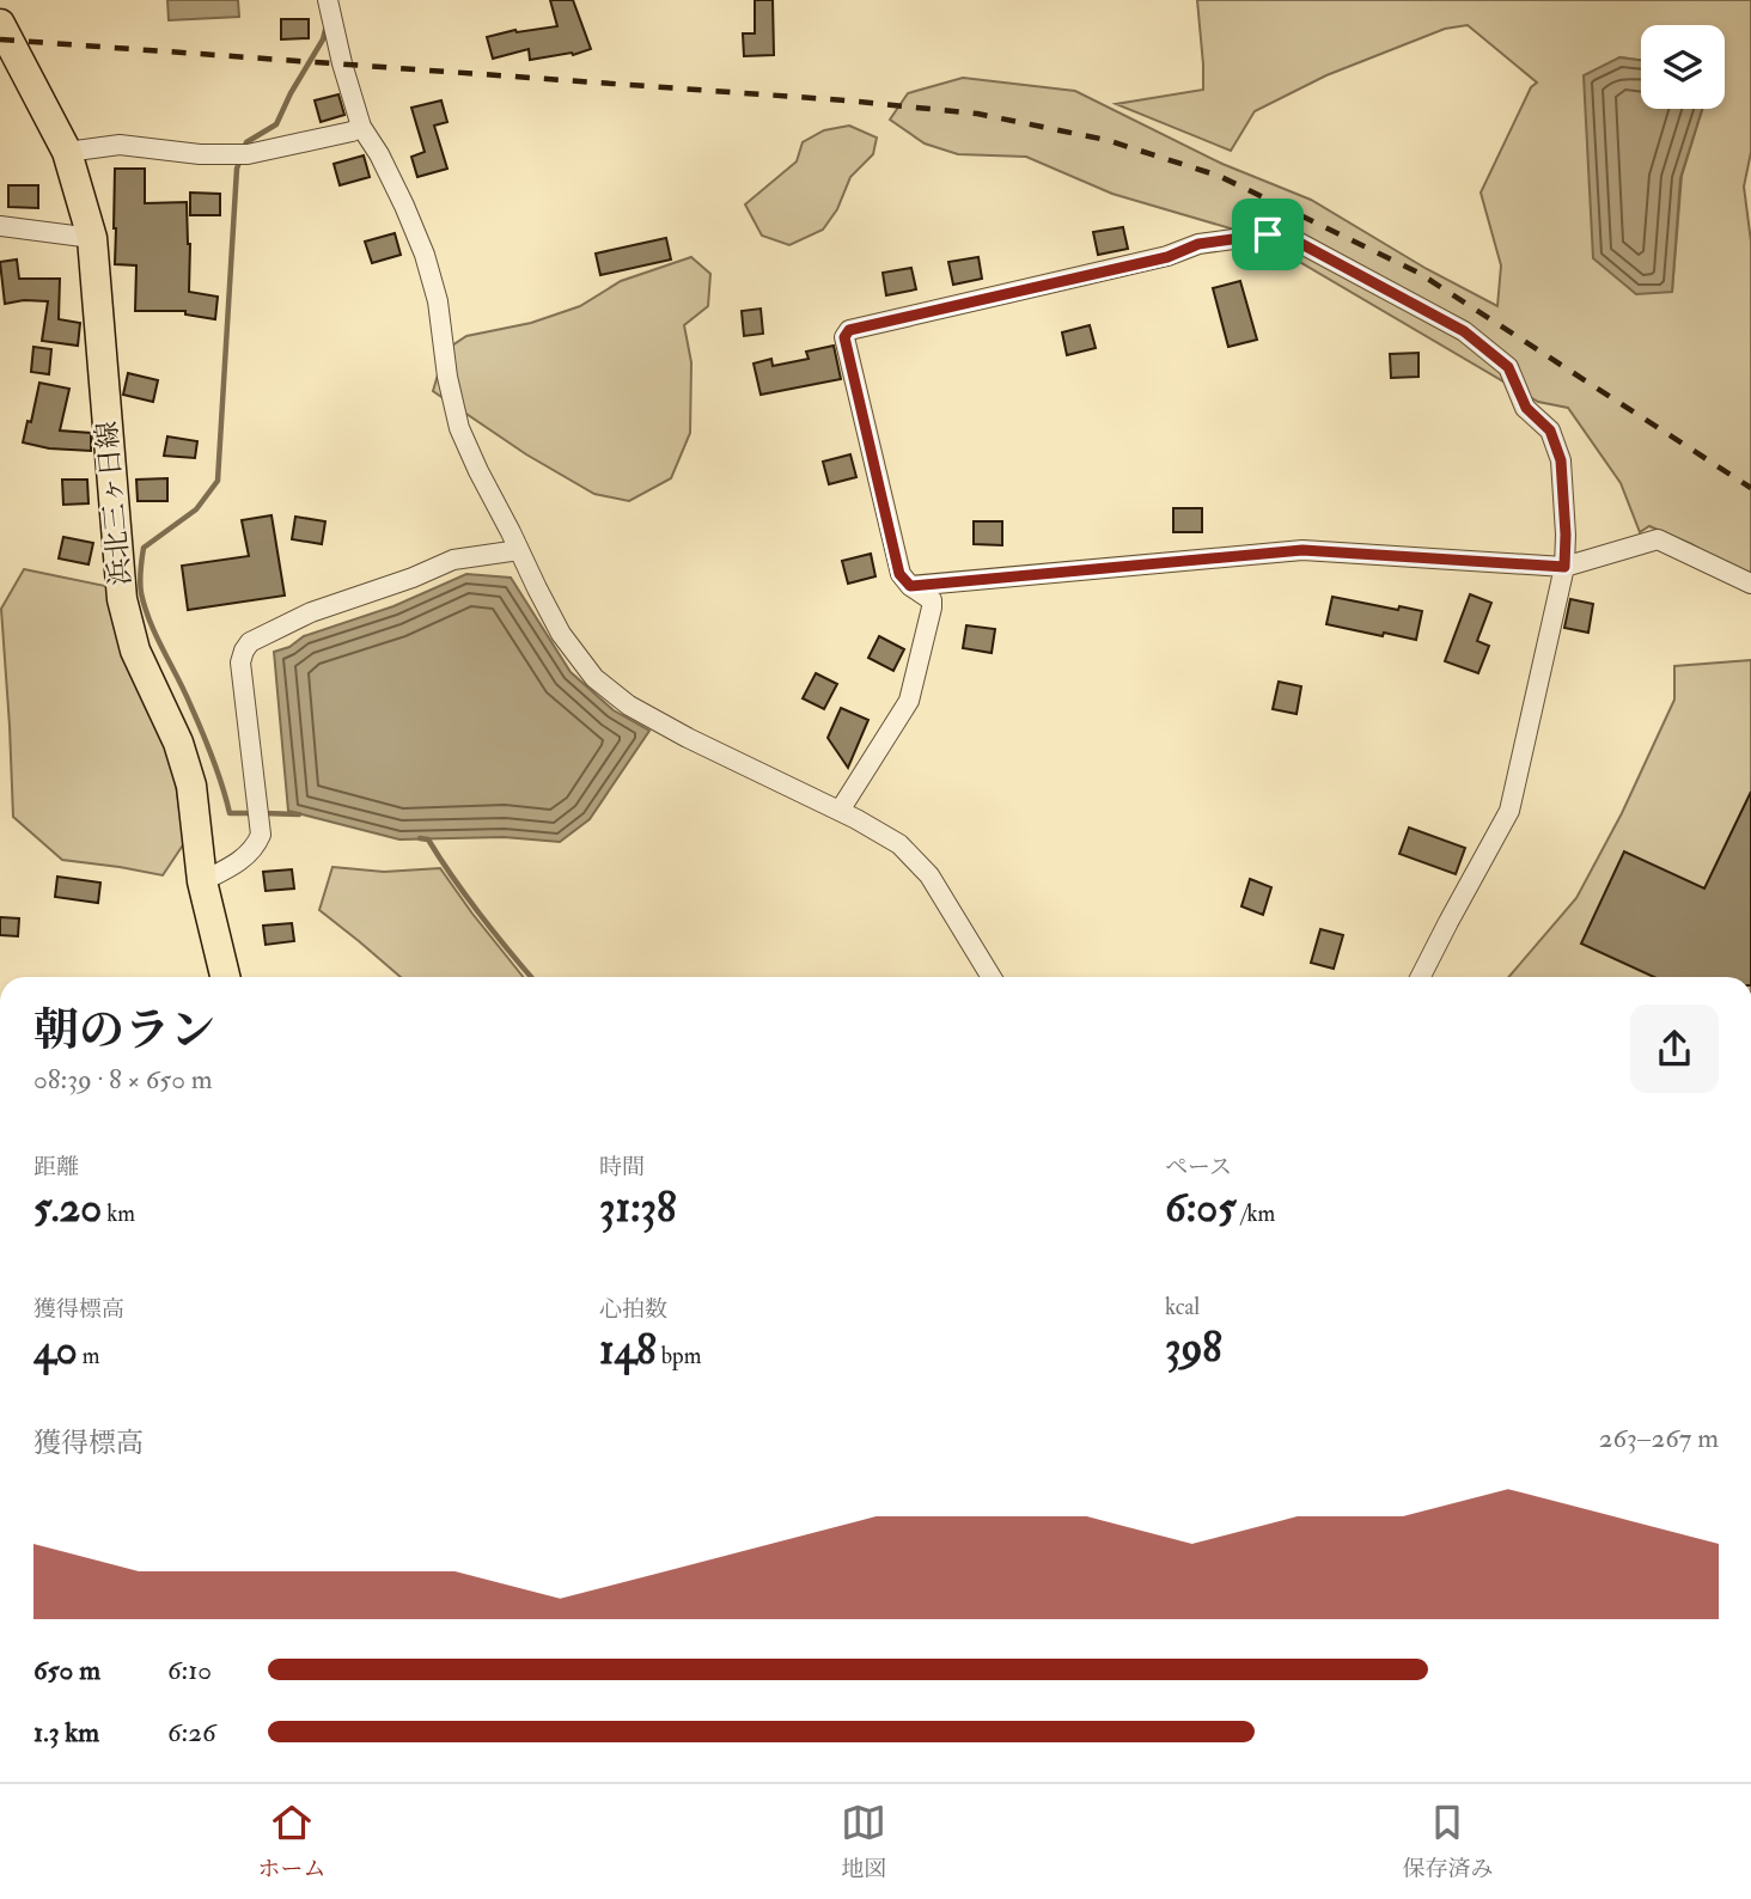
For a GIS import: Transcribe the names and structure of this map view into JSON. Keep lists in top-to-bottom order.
{
  "streets": {
    "main road": ["浜北三ヶ日線"]
  },
  "page": {
    "heading": ["朝のラン", "08:39 · 8 × 650 m"],
    "stats": [
      ["距離", "5.20 km"],
      ["時間", "31:38"],
      ["ペース", "6:05 /km"],
      ["獲得標高", "40 m"],
      ["心拍数", "148 bpm"],
      ["kcal", "398"]
    ],
    "chart": ["獲得標高", "263–267 m"],
    "list": [
      {
        "name": "650 m",
        "note": "6:10"
      },
      {
        "name": "1.3 km",
        "note": "6:26"
      }
    ],
    "tabs": ["ホーム", "地図", "保存済み"]
  }
}
